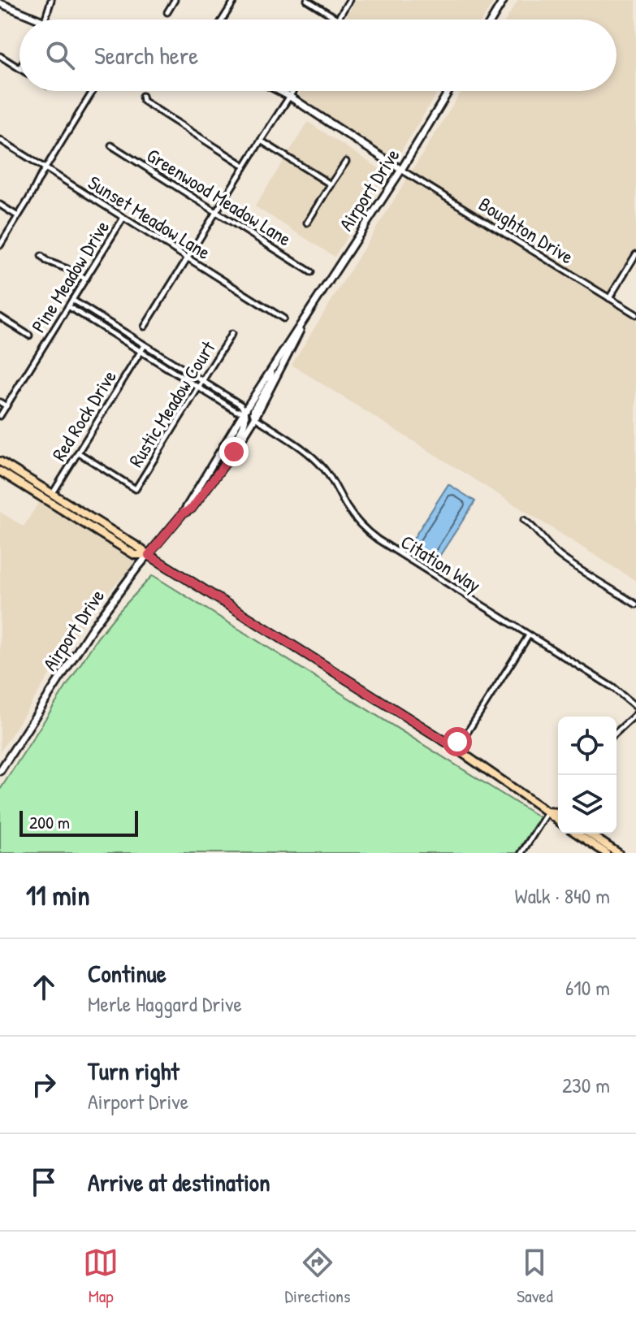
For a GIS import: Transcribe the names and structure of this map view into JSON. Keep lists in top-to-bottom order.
{
  "streets": {
    "main road": ["Airport Drive"],
    "street": [
      "Greenwood Meadow Lane",
      "Sunset Meadow Lane",
      "Boughton Drive",
      "Pine Meadow Drive",
      "Rustic Meadow Court",
      "Red Rock Drive",
      "Citation Way"
    ]
  },
  "crossings": [
    ["Airport Drive", "Boughton Drive"],
    ["Airport Drive", "Citation Way"],
    ["Sunset Meadow Lane", "Pine Meadow Drive"],
    ["Rustic Meadow Court", "Red Rock Drive"]
  ],
  "scale_bar": "200 m",
  "page": {
    "search": "Search here",
    "scale": "200 m",
    "heading": ["11 min", "Walk · 840 m"],
    "list": [
      ["Continue", "Merle Haggard Drive", "610 m"],
      ["Turn right", "Airport Drive", "230 m"],
      "Arrive at destination"
    ],
    "nav": ["Map", "Directions", "Saved"]
  }
}
